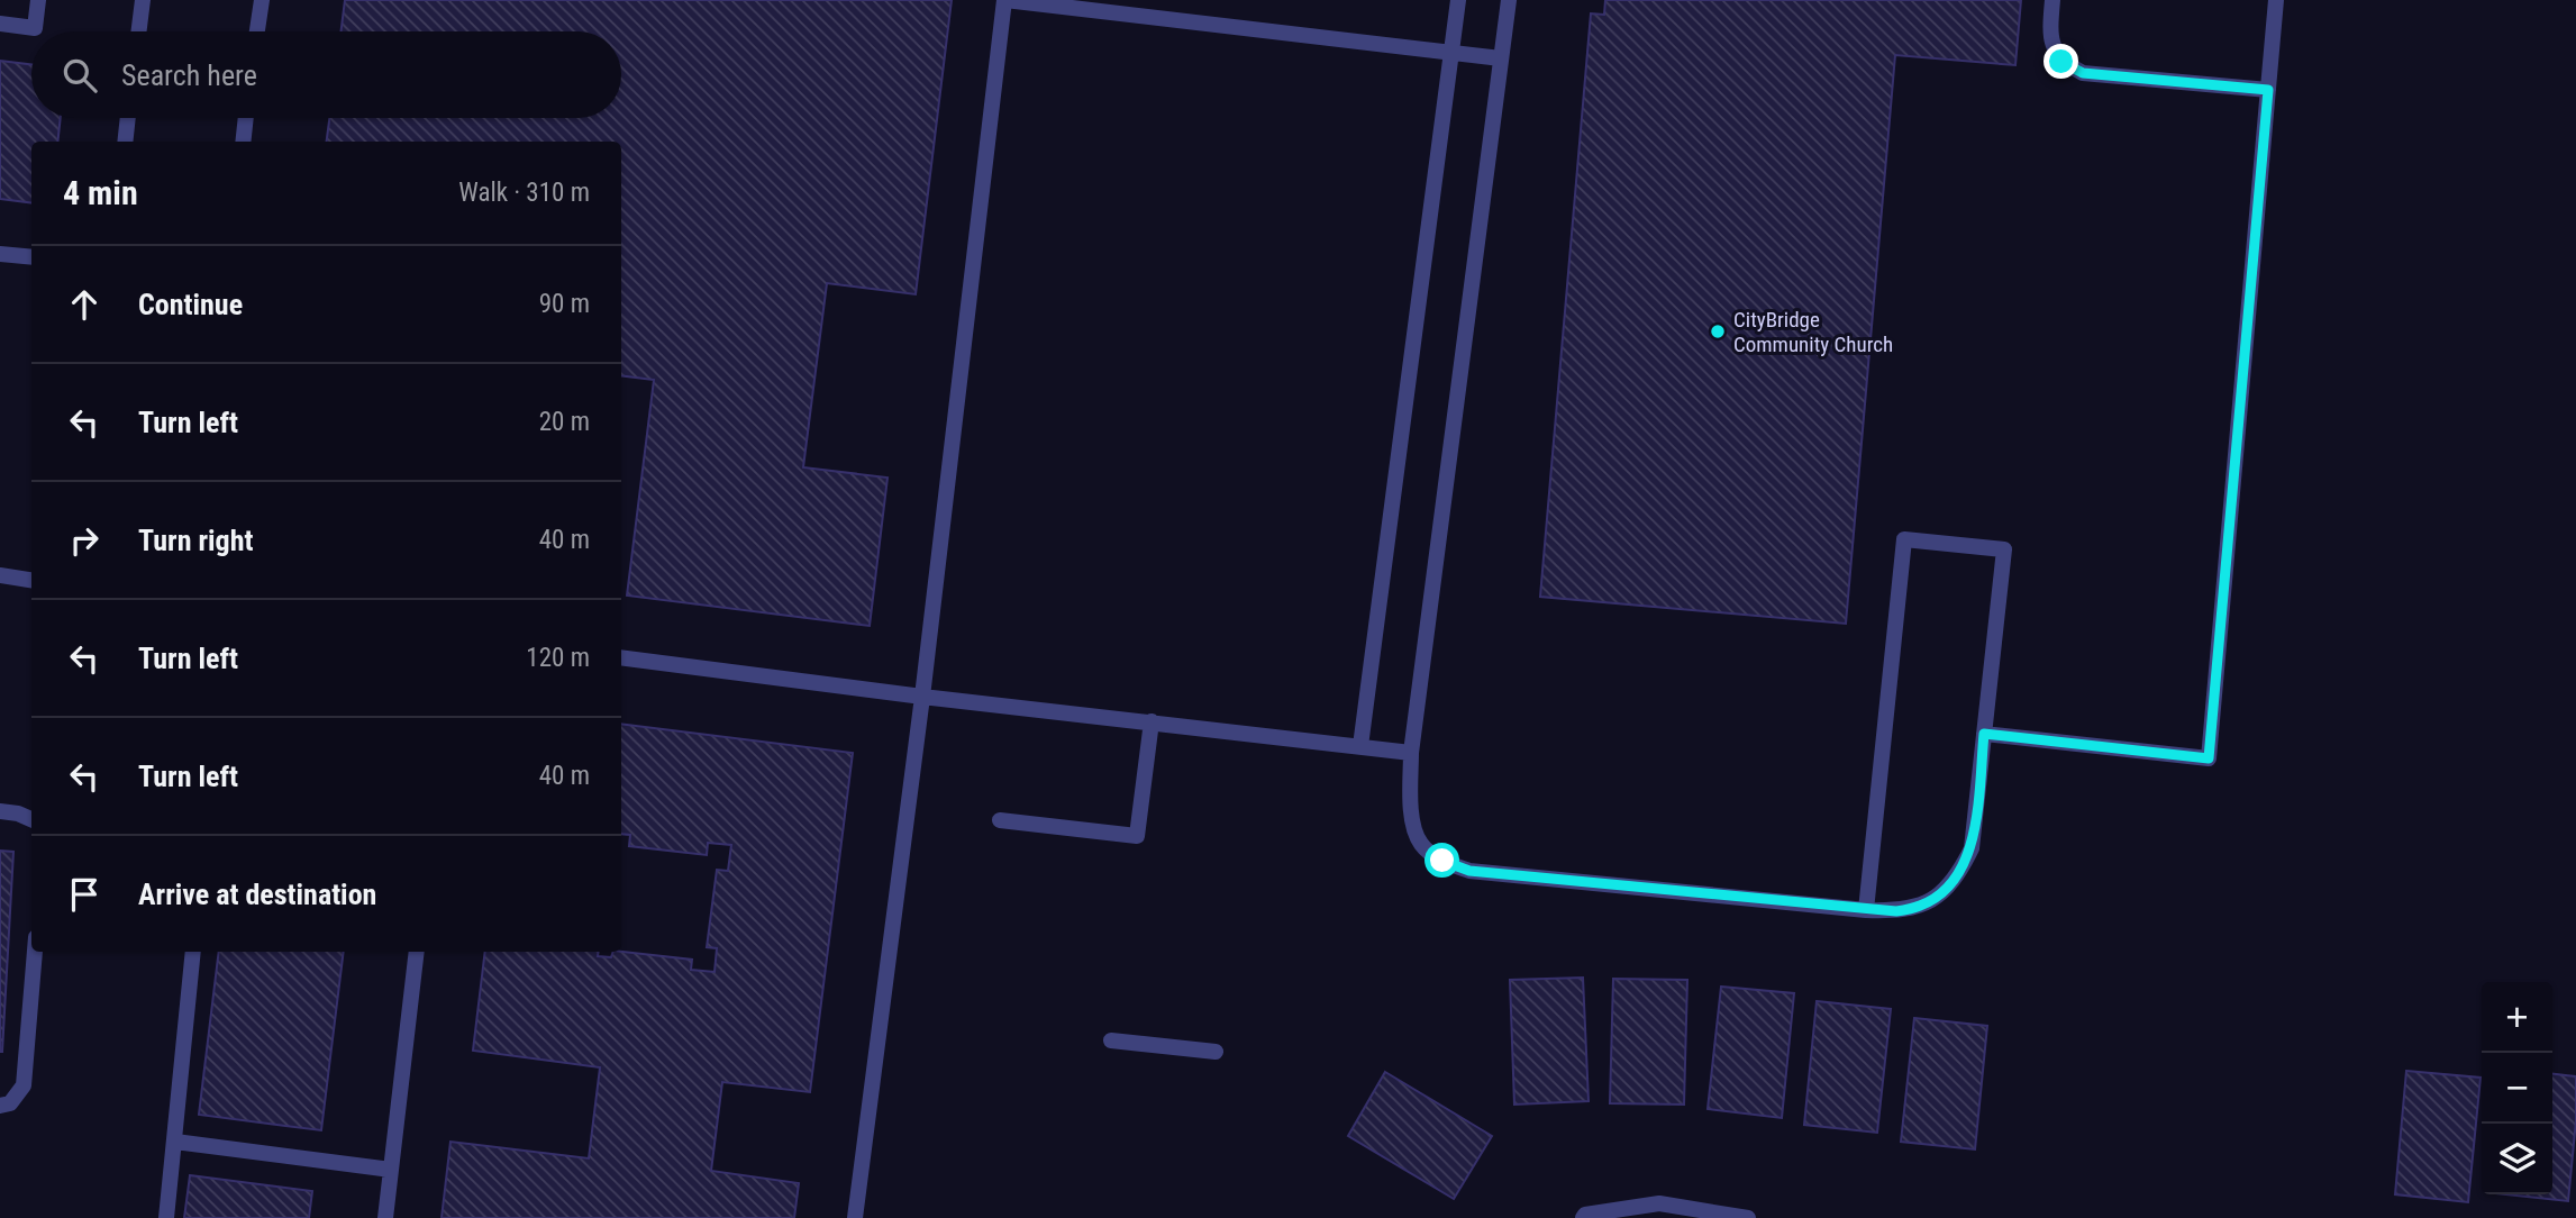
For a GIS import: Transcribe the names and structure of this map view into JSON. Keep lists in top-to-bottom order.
{
  "places": ["CityBridge Community Church"],
  "page": {
    "search": "Search here",
    "heading": ["4 min", "Walk · 310 m"],
    "list": [
      ["Continue", "90 m"],
      ["Turn left", "20 m"],
      ["Turn right", "40 m"],
      ["Turn left", "120 m"],
      ["Turn left", "40 m"],
      "Arrive at destination"
    ],
    "map_buttons": ["+", "−"]
  }
}
